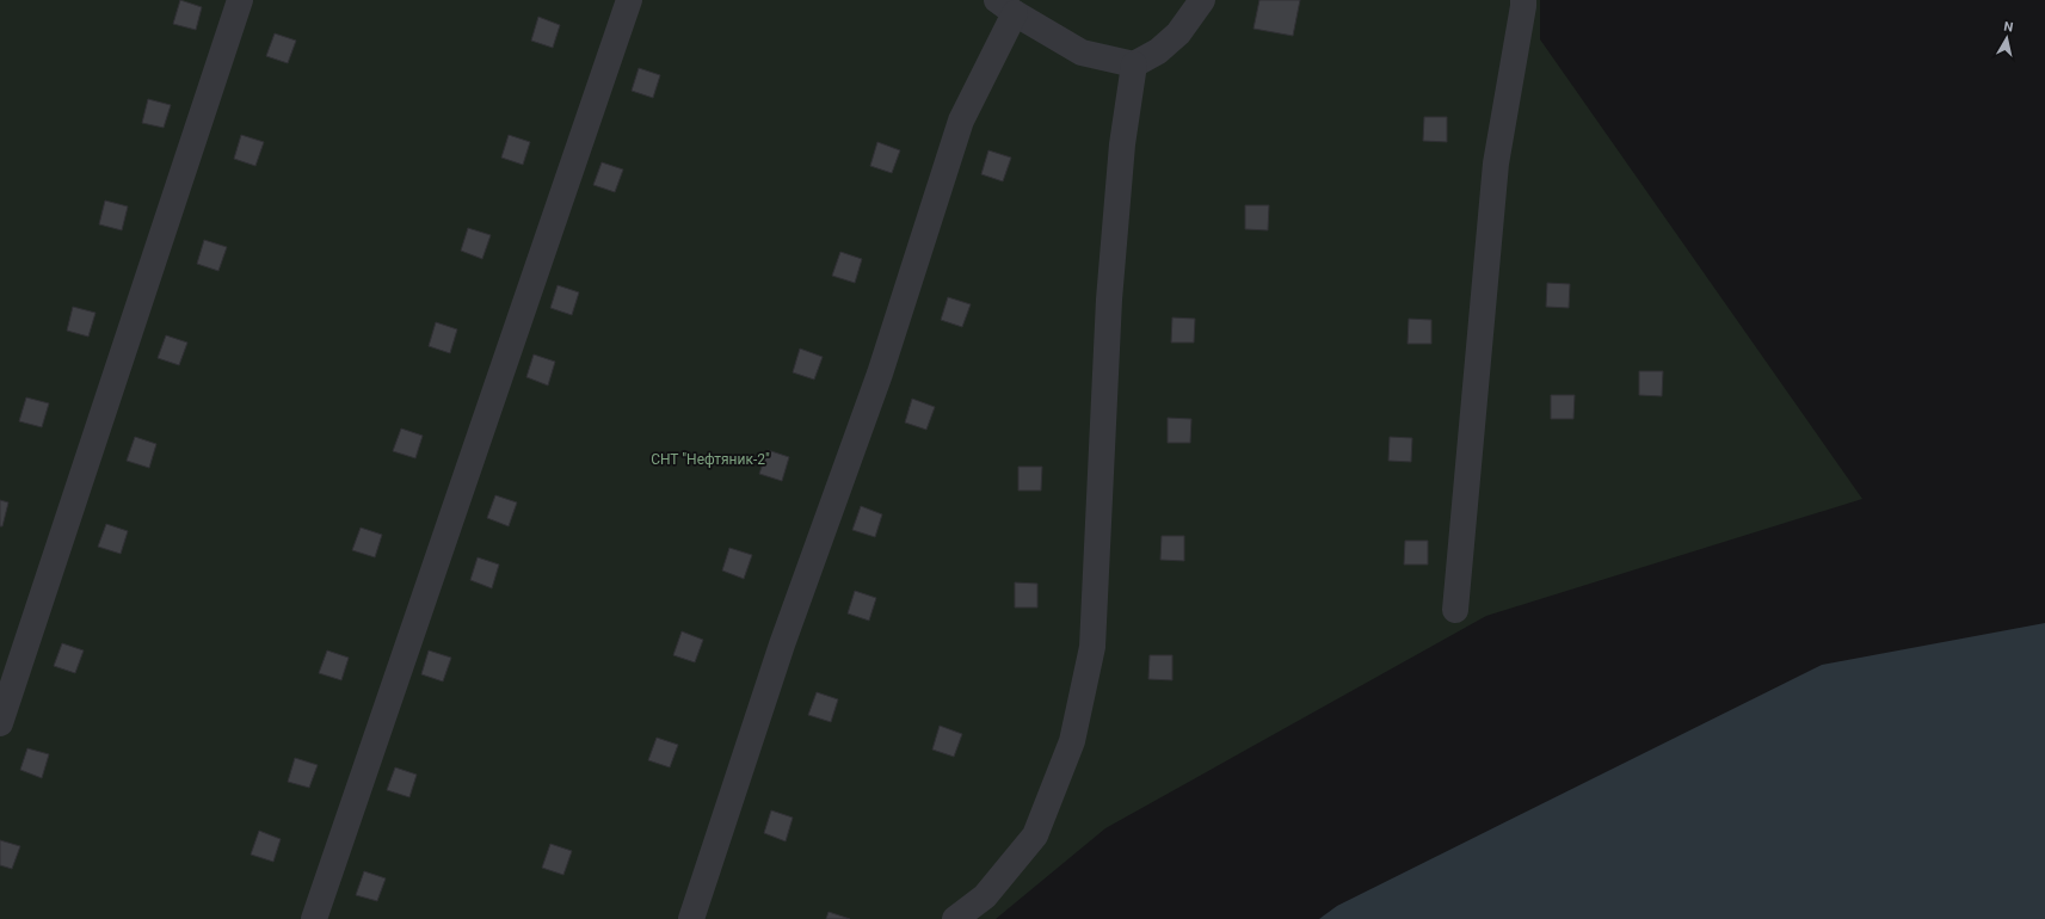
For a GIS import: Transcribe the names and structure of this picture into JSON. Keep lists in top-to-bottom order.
{
  "parks": ["СНТ \"Нефтяник-2\""],
  "north": "top"
}
